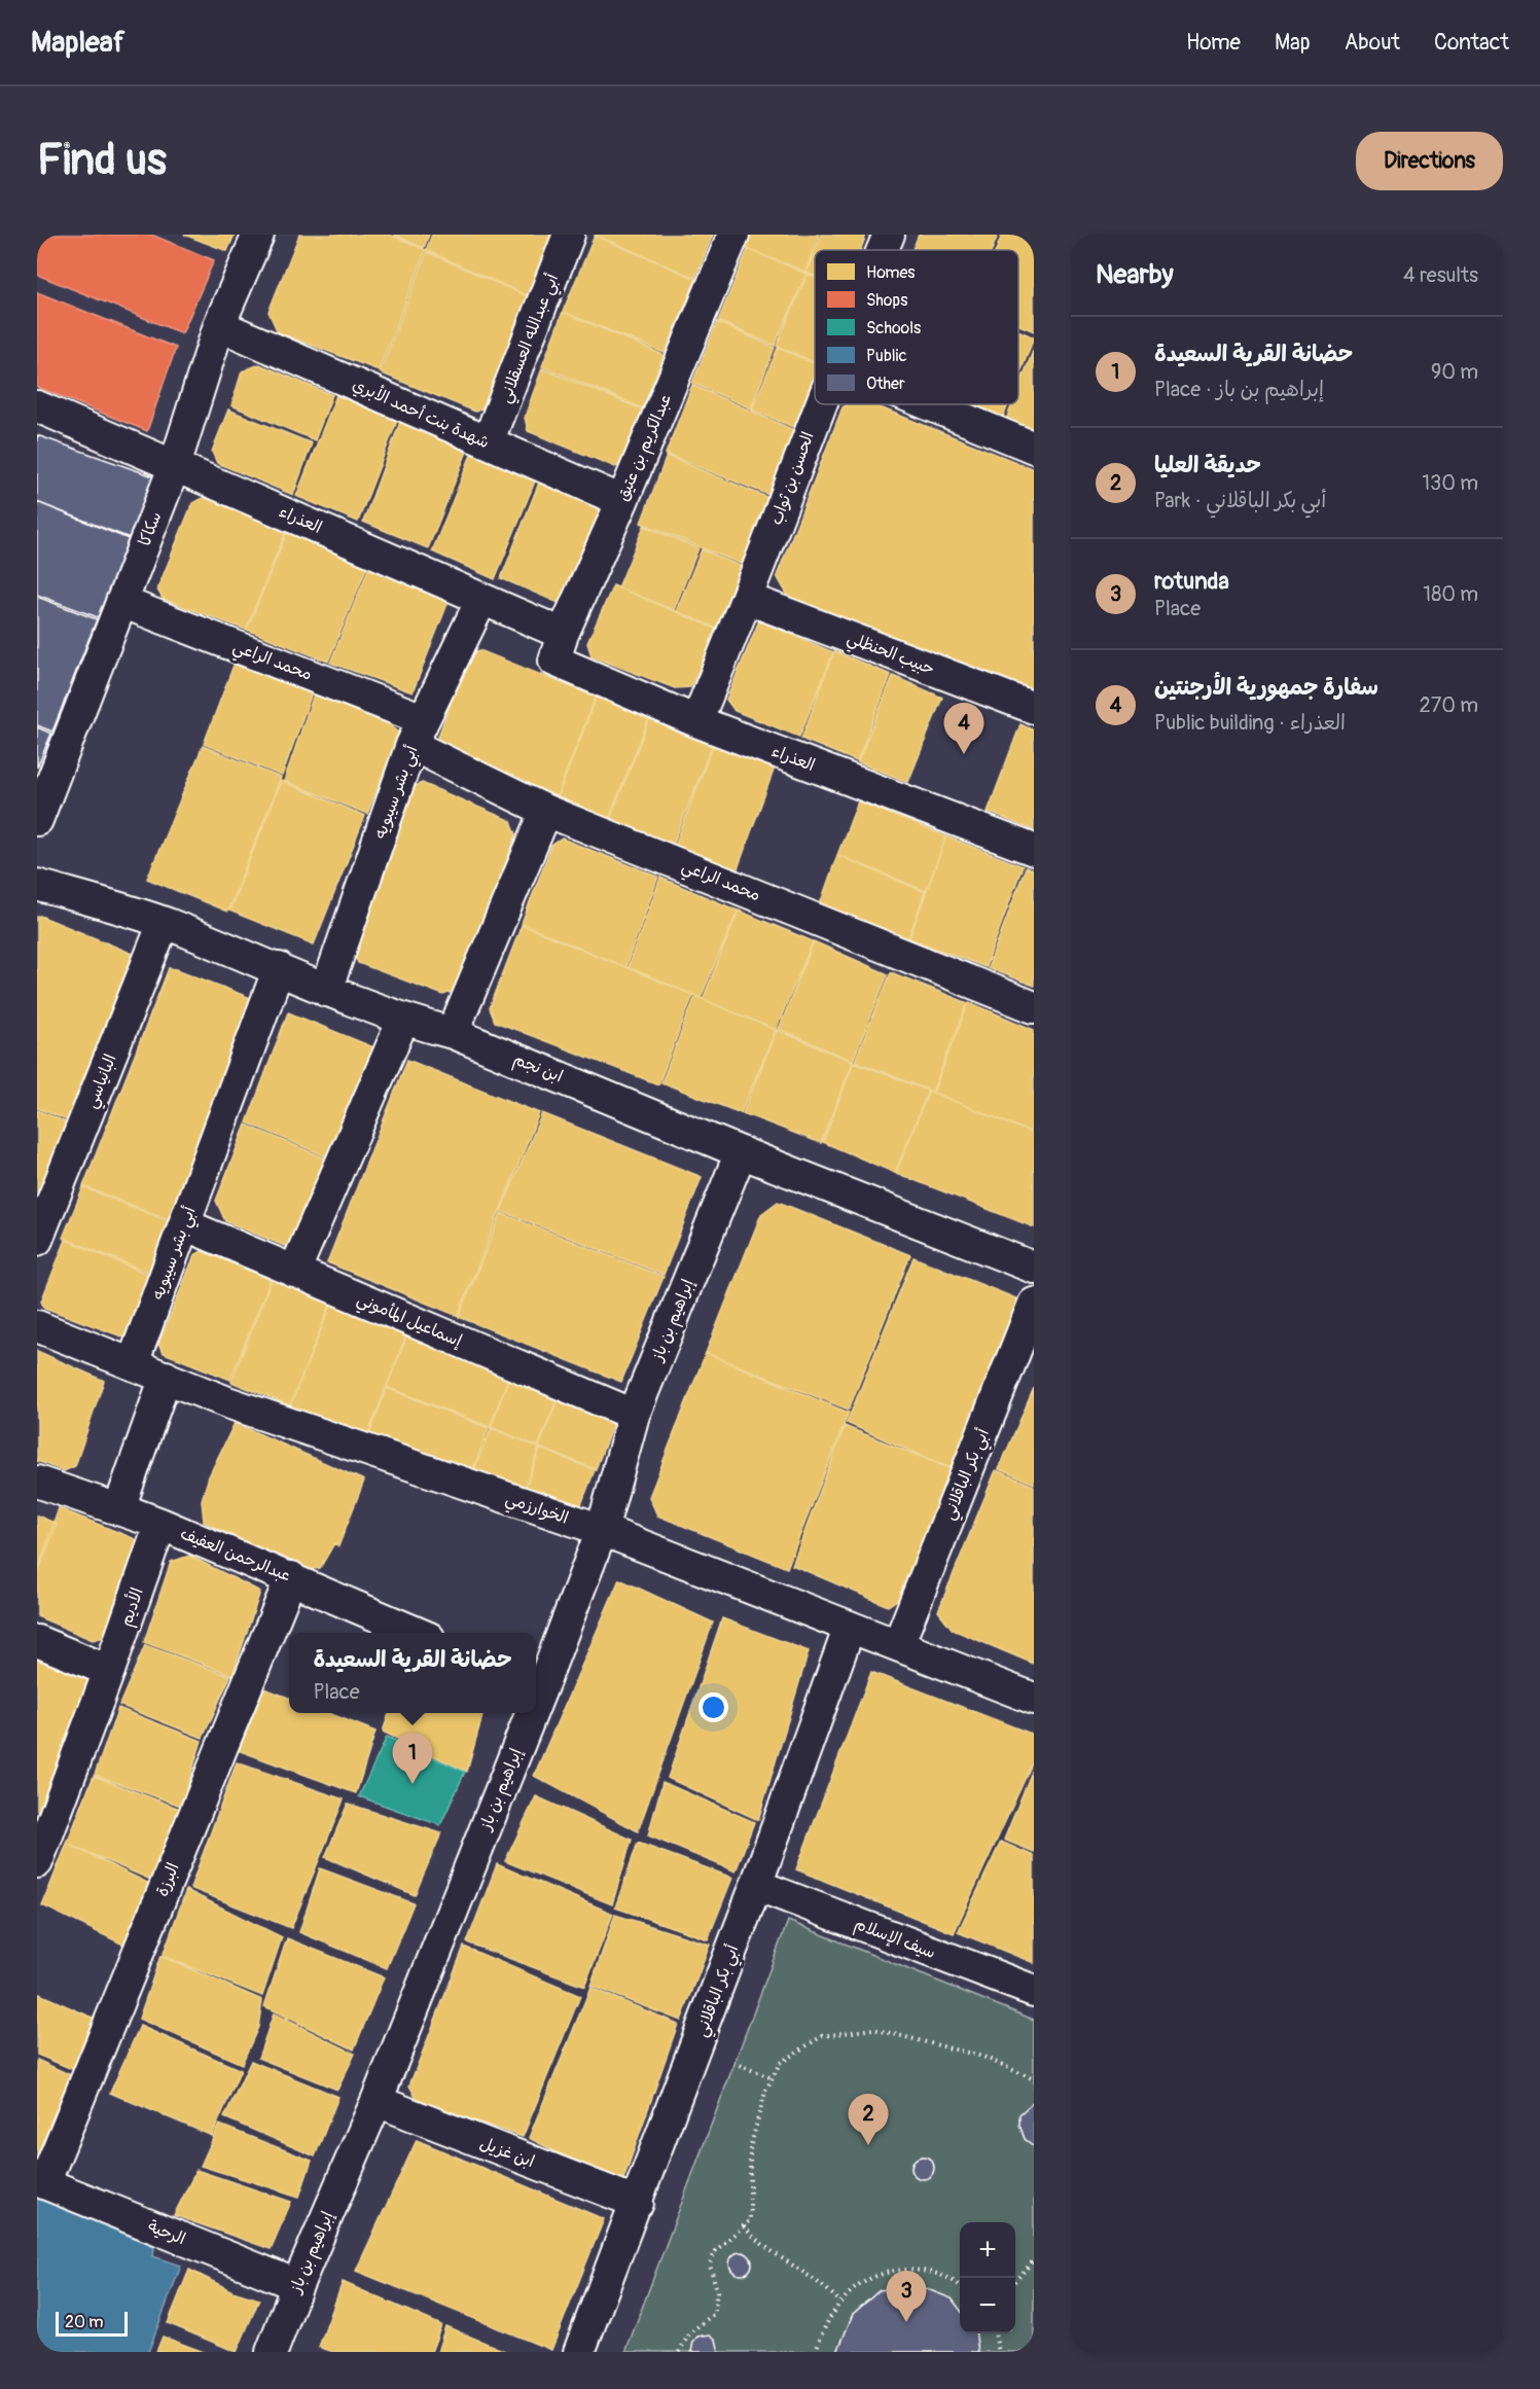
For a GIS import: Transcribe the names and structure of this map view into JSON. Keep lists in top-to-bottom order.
{
  "streets": {
    "street": [
      "أبي عبدالله العسقلاني",
      "شهدة بنت أحمد الأبري",
      "عبدالكريم بن عتيق",
      "الحسن بن ثواب",
      "العذراء",
      "سكاكا",
      "حبيب الحنظلي",
      "محمد الراعي",
      "أبي بشر سيبويه",
      "ابن نجم",
      "البانياسي",
      "إسماعيل المأموني",
      "إبراهيم بن باز",
      "أبي بكر الباقلاني",
      "الخوارزمي",
      "عبدالرحمن العفيف",
      "الأديم",
      "البرزة",
      "سيف الإسلام",
      "ابن غزيل",
      "الرحية"
    ]
  },
  "crossings": [
    ["أبي عبدالله العسقلاني", "شهدة بنت أحمد الأبري"],
    ["شهدة بنت أحمد الأبري", "عبدالكريم بن عتيق"],
    ["شهدة بنت أحمد الأبري", "سكاكا"],
    ["عبدالكريم بن عتيق", "العذراء"],
    ["الحسن بن ثواب", "العذراء"],
    ["الحسن بن ثواب", "حبيب الحنظلي"],
    ["العذراء", "سكاكا"],
    ["العذراء", "أبي بشر سيبويه"],
    ["سكاكا", "محمد الراعي"],
    ["محمد الراعي", "أبي بشر سيبويه"],
    ["أبي بشر سيبويه", "ابن نجم"],
    ["أبي بشر سيبويه", "إسماعيل المأموني"],
    ["أبي بشر سيبويه", "الخوارزمي"],
    ["ابن نجم", "البانياسي"],
    ["ابن نجم", "إبراهيم بن باز"],
    ["إسماعيل المأموني", "إبراهيم بن باز"],
    ["إبراهيم بن باز", "الخوارزمي"],
    ["إبراهيم بن باز", "ابن غزيل"],
    ["إبراهيم بن باز", "الرحية"],
    ["أبي بكر الباقلاني", "الخوارزمي"],
    ["أبي بكر الباقلاني", "سيف الإسلام"],
    ["أبي بكر الباقلاني", "ابن غزيل"],
    ["عبدالرحمن العفيف", "الأديم"],
    ["عبدالرحمن العفيف", "البرزة"],
    ["البرزة", "الرحية"]
  ],
  "legend": [
    "Homes",
    "Shops",
    "Schools",
    "Public",
    "Other"
  ],
  "scale_bar": "20 m",
  "page": {
    "header": "Mapleaf",
    "nav": [
      "Home",
      "Map",
      "About",
      "Contact"
    ],
    "buttons": "Directions",
    "title": "Find us",
    "heading": ["Nearby", "4 results"],
    "list": [
      {
        "mark": "1",
        "name": "حضانة القرية السعيدة",
        "note": "Place · إبراهيم بن باز",
        "value": "90 m"
      },
      {
        "mark": "2",
        "name": "حديقة العليا",
        "note": "Park · أبي بكر الباقلاني",
        "value": "130 m"
      },
      {
        "mark": "3",
        "name": "rotunda",
        "note": "Place",
        "value": "180 m"
      },
      {
        "mark": "4",
        "name": "سفارة جمهورية الأرجنتين",
        "note": "Public building · العذراء",
        "value": "270 m"
      }
    ],
    "pins": [
      "4",
      "1",
      "2",
      "3"
    ],
    "popup": ["حضانة القرية السعيدة", "Place"],
    "map_buttons": ["+", "−"],
    "scale": "20 m"
  }
}
